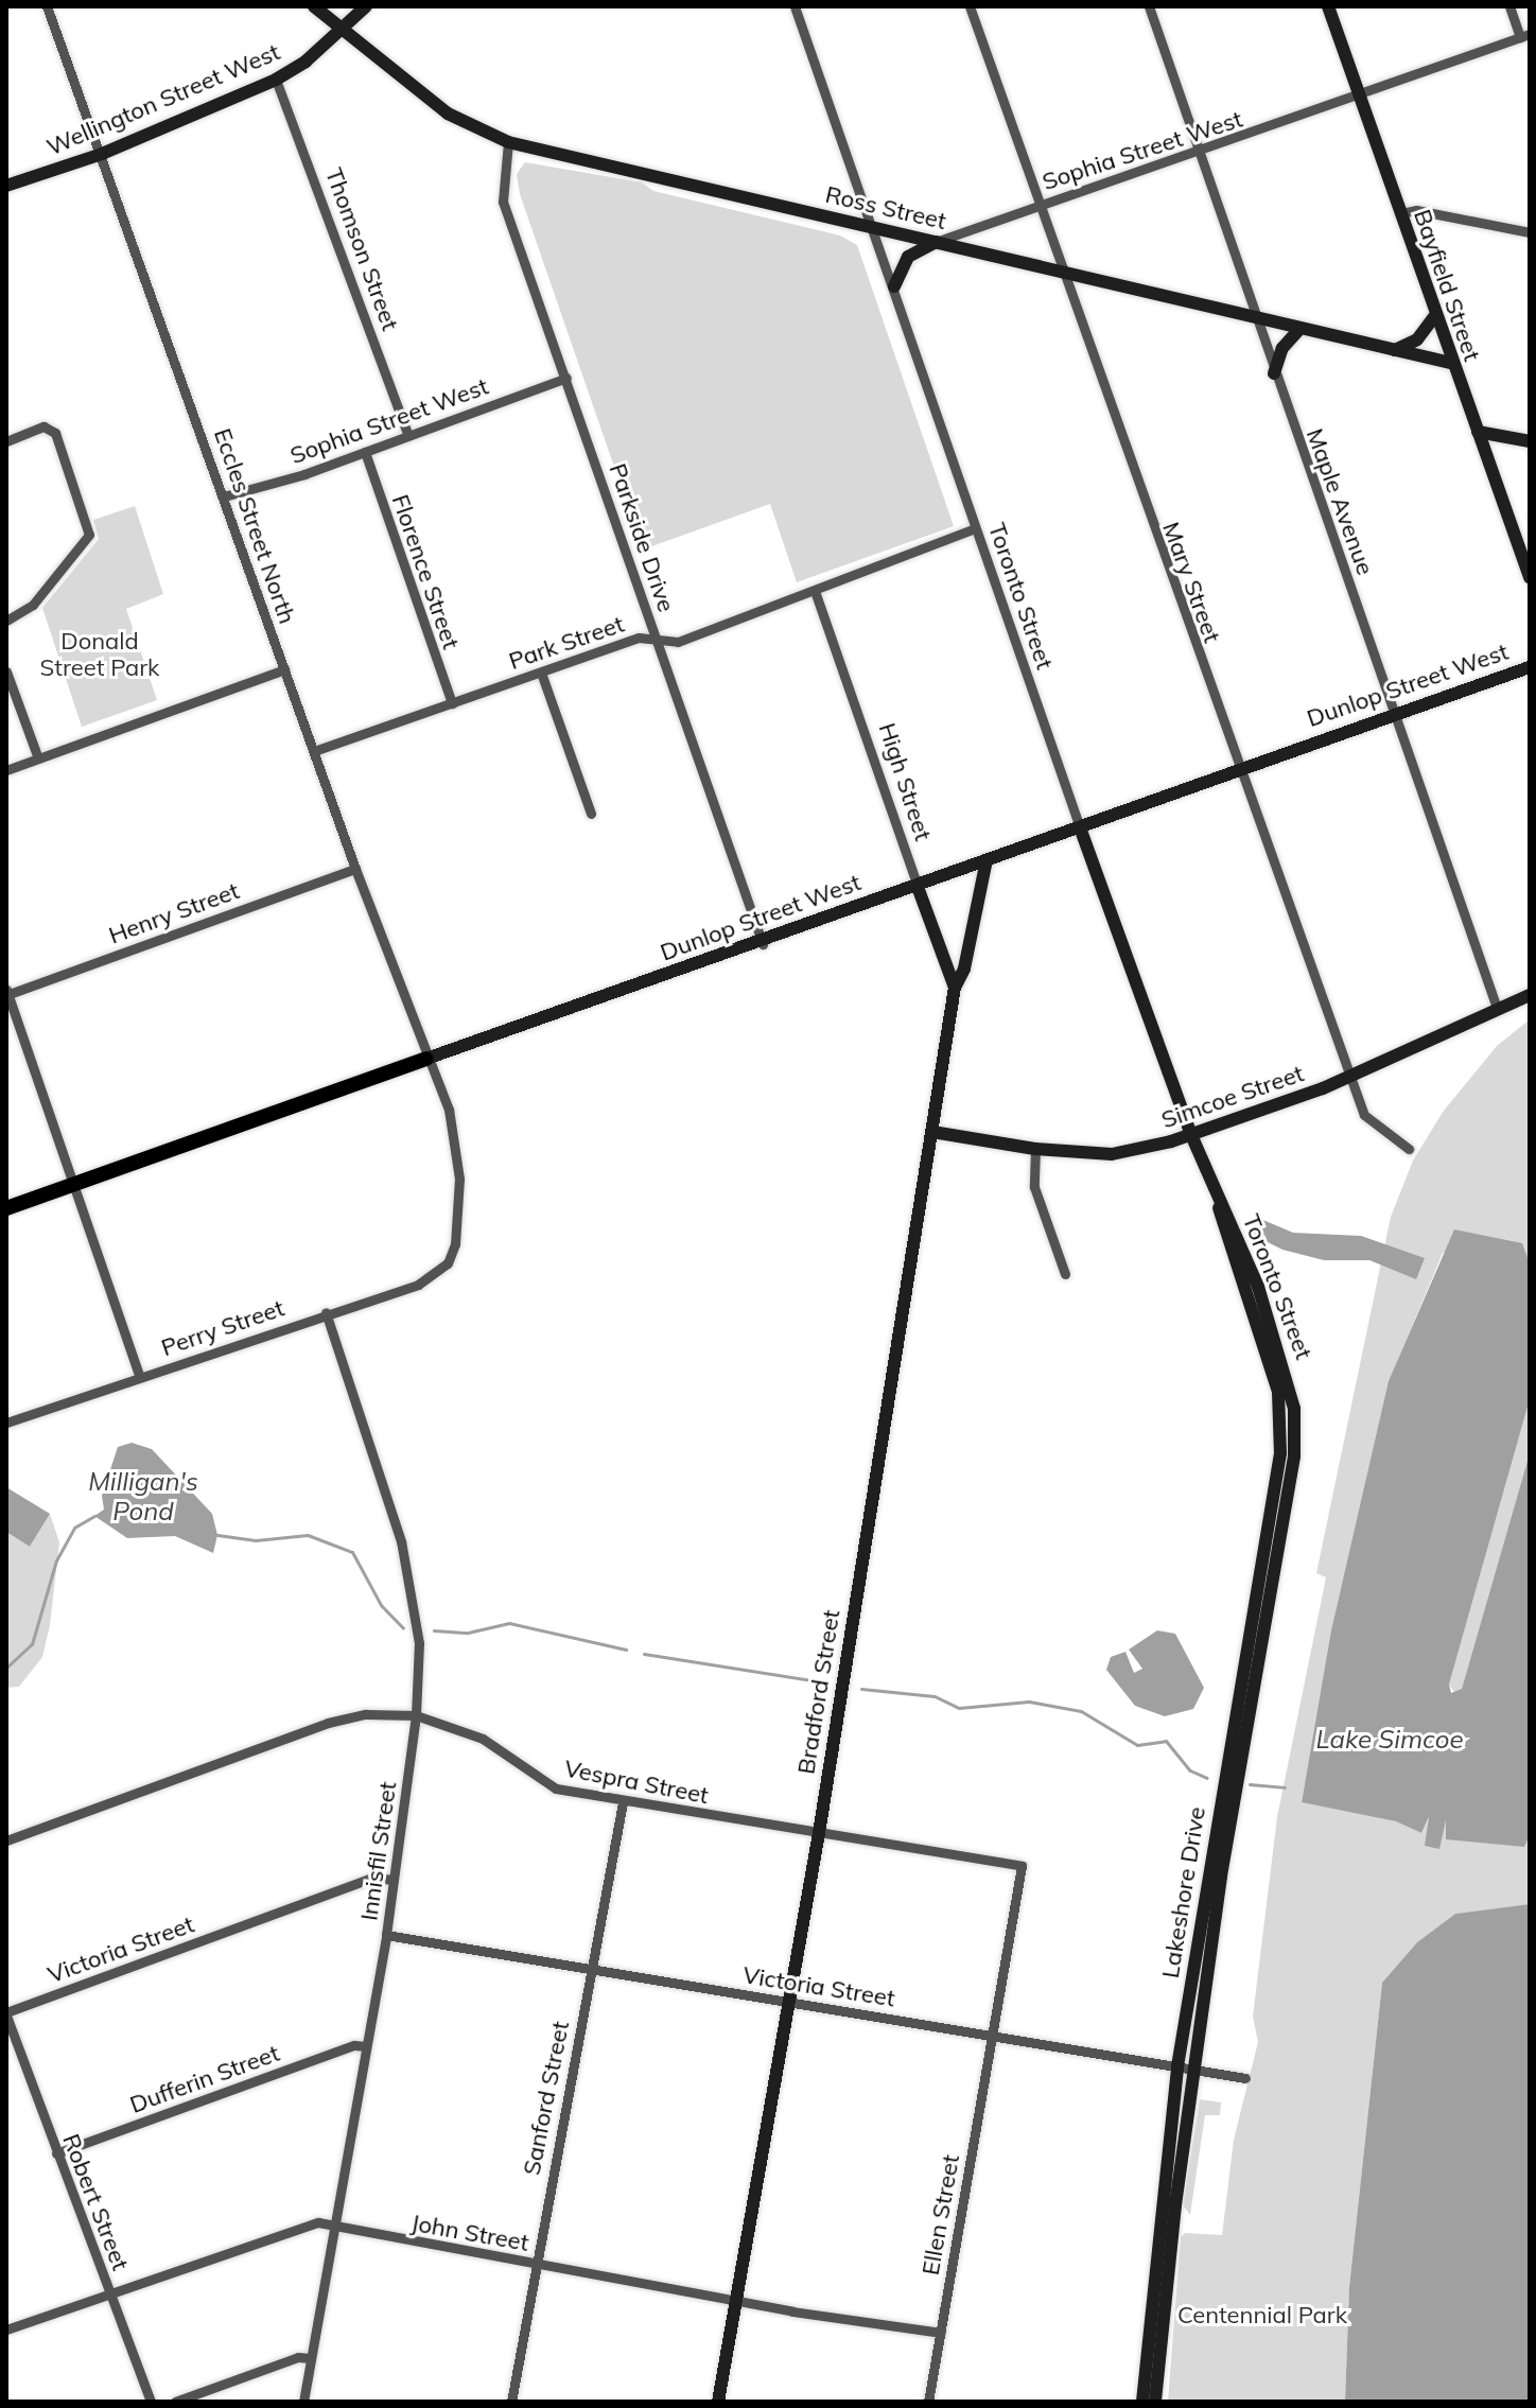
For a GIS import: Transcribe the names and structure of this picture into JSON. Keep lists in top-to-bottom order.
{
  "streets": {
    "main road": [
      "Wellington Street West",
      "Ross Street",
      "Bayfield Street",
      "Toronto Street",
      "Dunlop Street West",
      "High Street",
      "Simcoe Street",
      "Bradford Street",
      "Lakeshore Drive"
    ],
    "street": [
      "Sophia Street West",
      "Thomson Street",
      "Maple Avenue",
      "Eccles Street North",
      "Parkside Drive",
      "Florence Street",
      "Mary Street",
      "Park Street",
      "Henry Street",
      "Perry Street",
      "Vespra Street",
      "Innisfil Street",
      "Victoria Street",
      "Dufferin Street",
      "Sanford Street",
      "Robert Street",
      "Ellen Street",
      "John Street"
    ]
  },
  "crossings": [
    ["Wellington Street West", "Ross Street"],
    ["Wellington Street West", "Thomson Street"],
    ["Wellington Street West", "Eccles Street North"],
    ["Sophia Street West", "Ross Street"],
    ["Sophia Street West", "Thomson Street"],
    ["Sophia Street West", "Bayfield Street"],
    ["Sophia Street West", "Maple Avenue"],
    ["Sophia Street West", "Eccles Street North"],
    ["Sophia Street West", "Parkside Drive"],
    ["Sophia Street West", "Florence Street"],
    ["Sophia Street West", "Mary Street"],
    ["Ross Street", "Bayfield Street"],
    ["Ross Street", "Maple Avenue"],
    ["Ross Street", "Parkside Drive"],
    ["Ross Street", "Mary Street"],
    ["Ross Street", "Toronto Street"],
    ["Maple Avenue", "Dunlop Street West"],
    ["Maple Avenue", "Simcoe Street"],
    ["Eccles Street North", "Park Street"],
    ["Eccles Street North", "Dunlop Street West"],
    ["Eccles Street North", "Henry Street"],
    ["Eccles Street North", "Perry Street"],
    ["Parkside Drive", "Park Street"],
    ["Parkside Drive", "Dunlop Street West"],
    ["Florence Street", "Park Street"],
    ["Mary Street", "Dunlop Street West"],
    ["Mary Street", "Simcoe Street"],
    ["Toronto Street", "Park Street"],
    ["Toronto Street", "Dunlop Street West"],
    ["Toronto Street", "Simcoe Street"],
    ["Toronto Street", "Lakeshore Drive"],
    ["Park Street", "High Street"],
    ["Dunlop Street West", "High Street"],
    ["Dunlop Street West", "Bradford Street"],
    ["High Street", "Bradford Street"],
    ["Simcoe Street", "Bradford Street"],
    ["Perry Street", "Innisfil Street"],
    ["Bradford Street", "Vespra Street"],
    ["Bradford Street", "Victoria Street"],
    ["Bradford Street", "John Street"],
    ["Vespra Street", "Innisfil Street"],
    ["Vespra Street", "Victoria Street"],
    ["Vespra Street", "Sanford Street"],
    ["Vespra Street", "Ellen Street"],
    ["Innisfil Street", "Victoria Street"],
    ["Innisfil Street", "Dufferin Street"],
    ["Innisfil Street", "John Street"],
    ["Lakeshore Drive", "Victoria Street"],
    ["Victoria Street", "Sanford Street"],
    ["Victoria Street", "Robert Street"],
    ["Victoria Street", "Ellen Street"],
    ["Dufferin Street", "Robert Street"],
    ["Sanford Street", "John Street"],
    ["Robert Street", "John Street"],
    ["Ellen Street", "John Street"]
  ],
  "water": ["Milligan's Pond", "Lake Simcoe"],
  "parks": ["Donald Street Park", "Centennial Park"]
}
